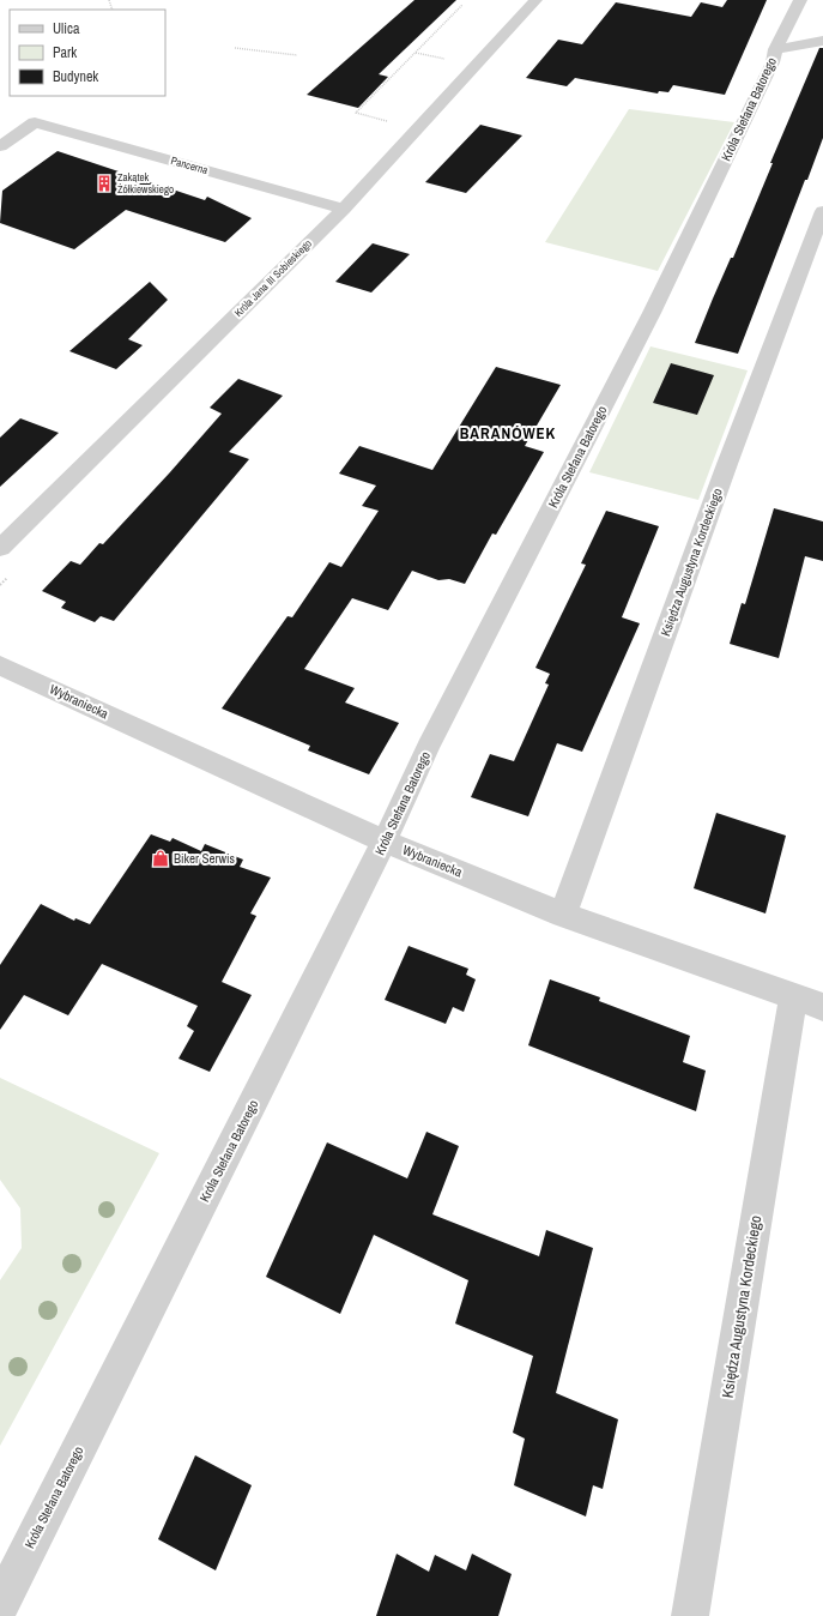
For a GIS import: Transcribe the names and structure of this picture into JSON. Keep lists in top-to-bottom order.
{
  "streets": {
    "street": [
      "Króla Stefana Batorego",
      "Pancerna",
      "Króla Jana III Sobieskiego",
      "Księdza Augustyna Kordeckiego",
      "Wybraniecka"
    ]
  },
  "crossings": [
    ["Króla Stefana Batorego", "Wybraniecka"],
    ["Pancerna", "Króla Jana III Sobieskiego"],
    ["Księdza Augustyna Kordeckiego", "Wybraniecka"]
  ],
  "districts": ["BARANÓWEK"],
  "places": {
    "building": ["Zakątek Żółkiewskiego"],
    "shop": ["Biker Serwis"]
  },
  "legend": ["Ulica", "Park", "Budynek"]
}
